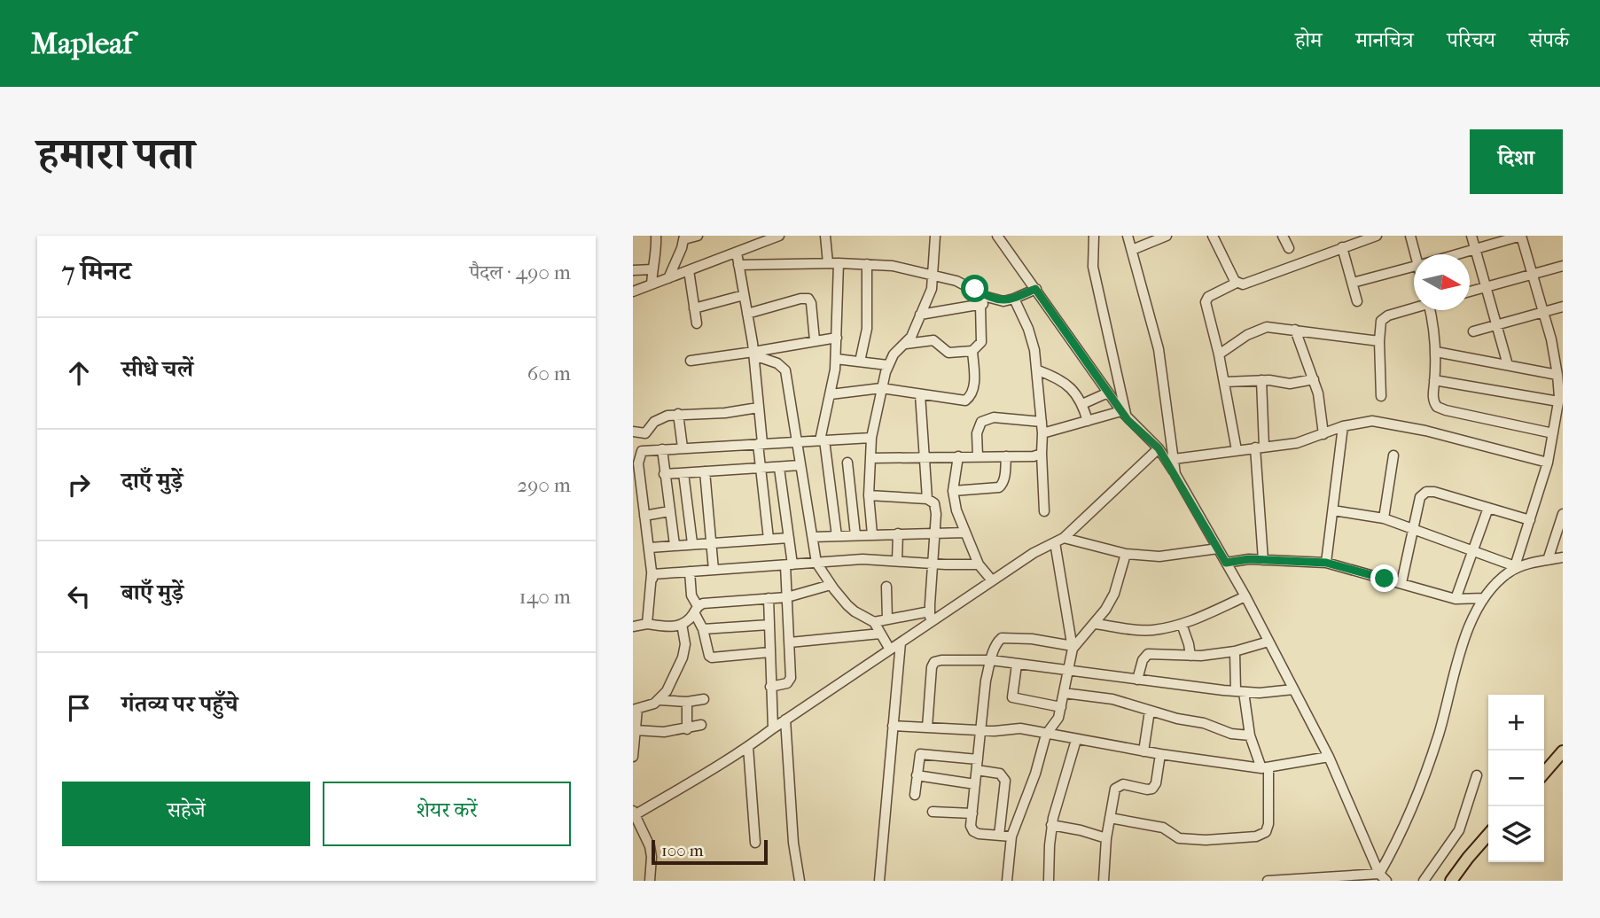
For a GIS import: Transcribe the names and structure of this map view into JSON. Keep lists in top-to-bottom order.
{
  "scale_bar": "100 m",
  "north": "right",
  "page": {
    "header": "Mapleaf",
    "nav": [
      "होम",
      "मानचित्र",
      "परिचय",
      "संपर्क"
    ],
    "title": "हमारा पता",
    "buttons": [
      "दिशा",
      ["सहेजें", "शेयर करें"]
    ],
    "heading": ["7 मिनट", "पैदल · 490 m"],
    "list": [
      ["सीधे चलें", "60 m"],
      ["दाएँ मुड़ें", "290 m"],
      ["बाएँ मुड़ें", "140 m"],
      "गंतव्य पर पहुँचे"
    ],
    "map_buttons": ["+", "−"],
    "scale": "100 m"
  }
}
